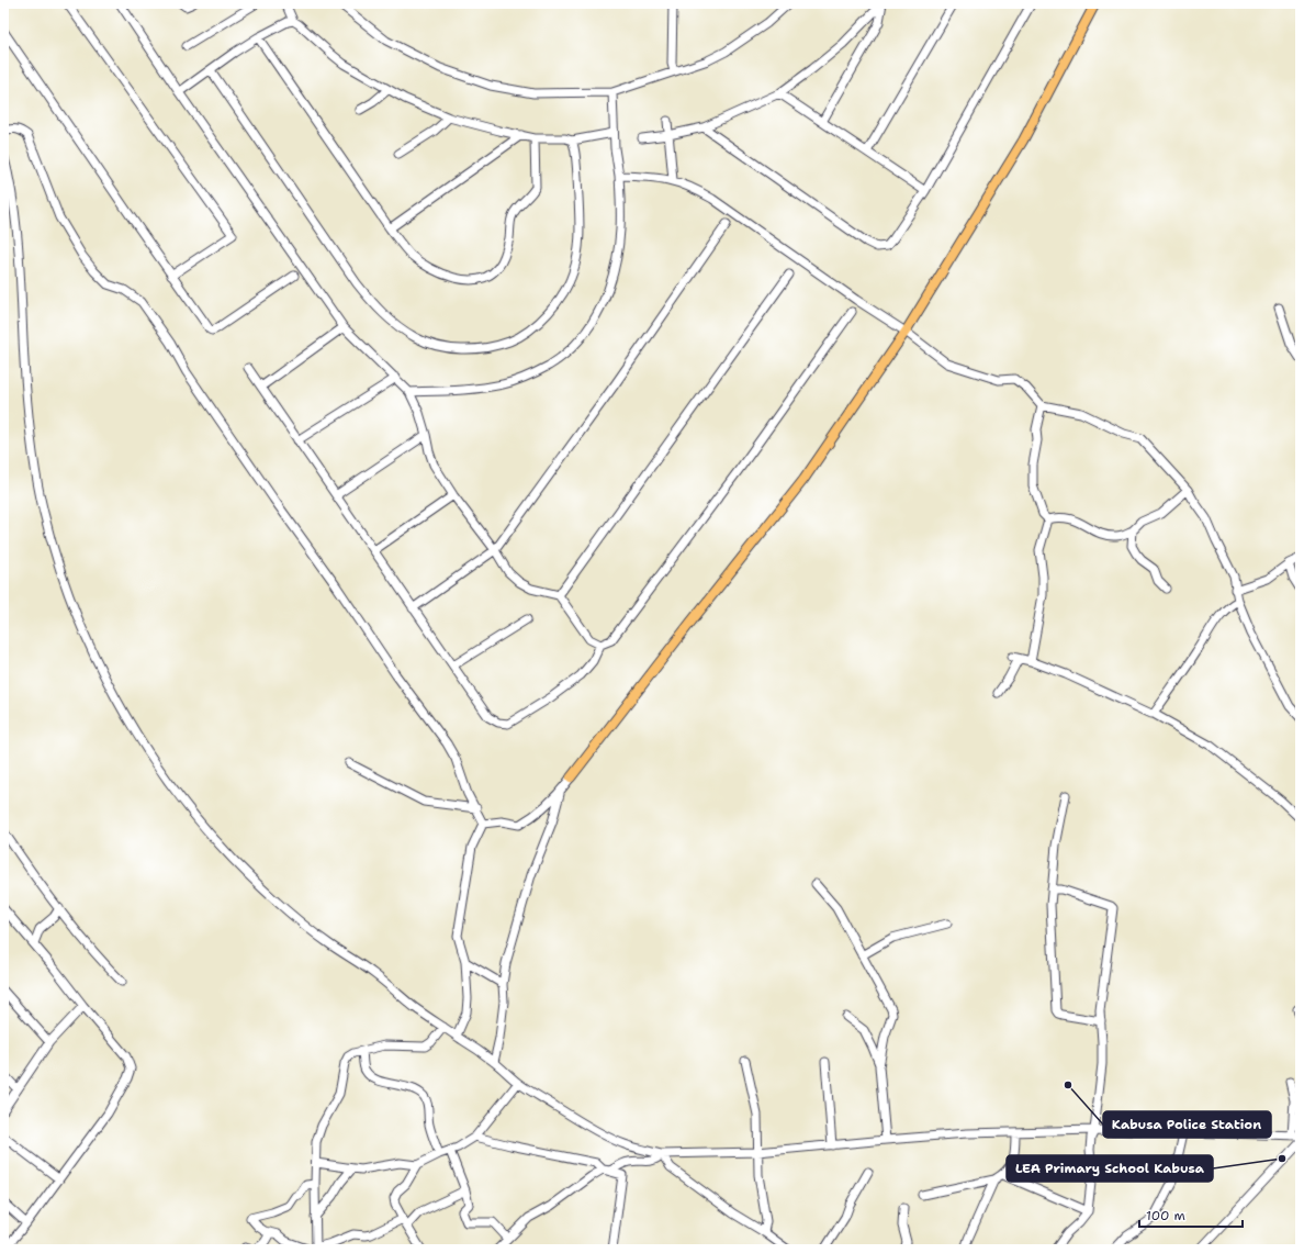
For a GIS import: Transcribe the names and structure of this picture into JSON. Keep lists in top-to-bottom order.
{
  "places": ["Kabusa Police Station", "LEA Primary School Kabusa"],
  "scale_bar": "100 m"
}
